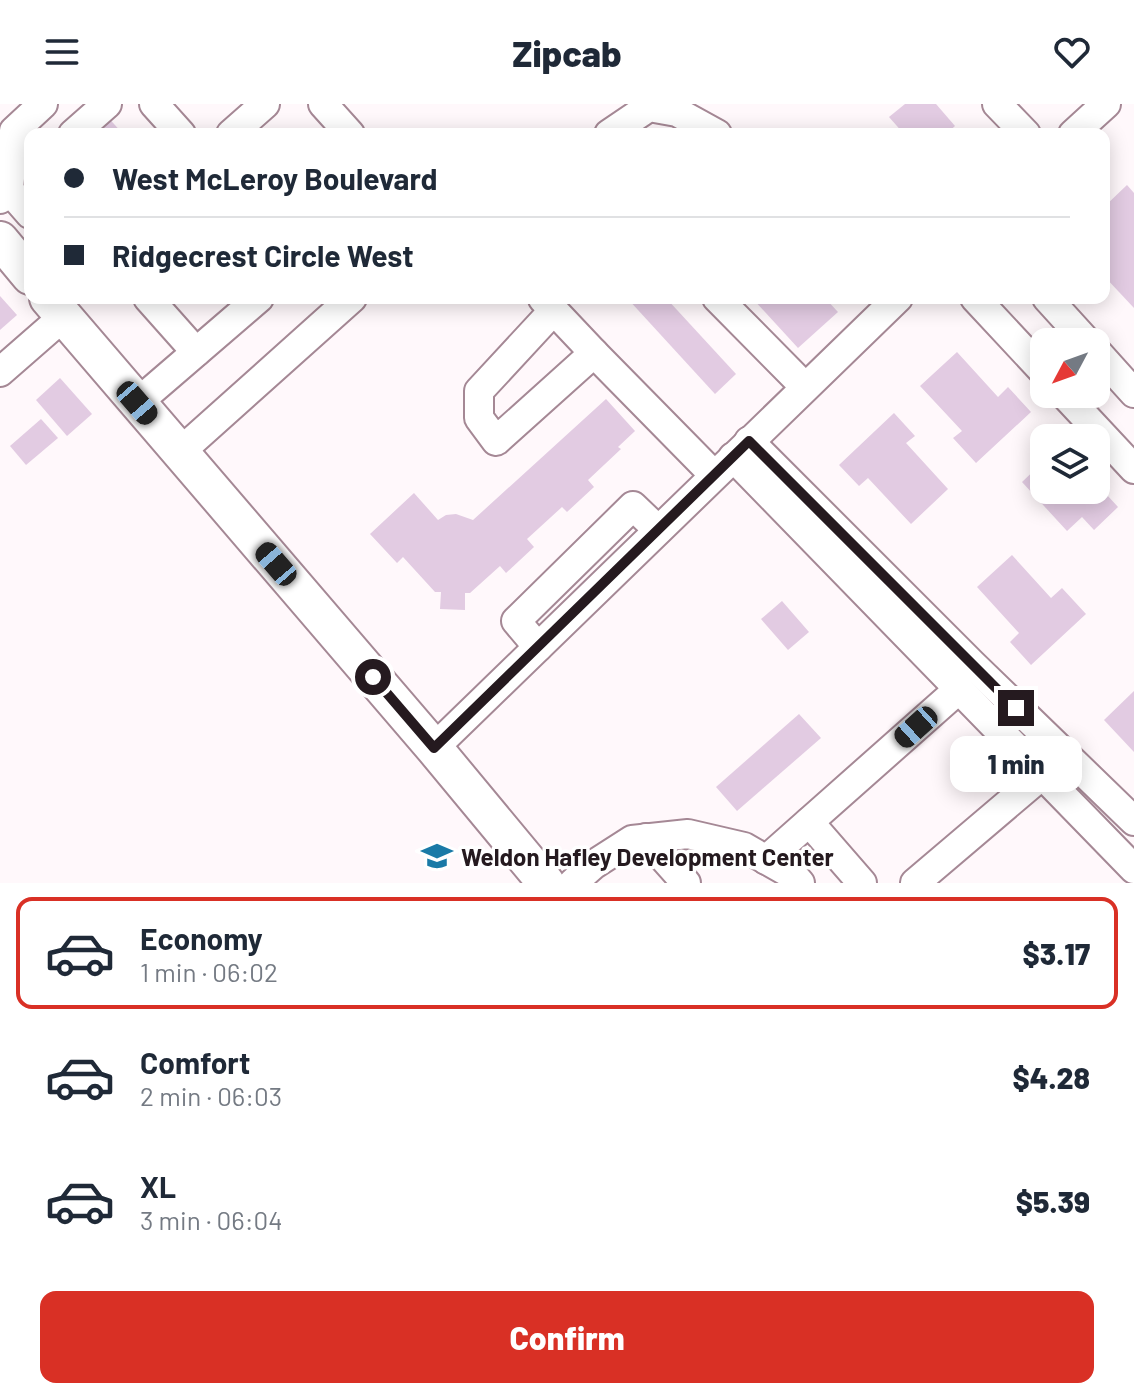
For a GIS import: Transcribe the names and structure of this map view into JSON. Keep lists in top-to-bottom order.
{
  "places": {
    "school or university": ["Weldon Hafley Development Center"]
  },
  "north": "bottom left",
  "page": {
    "header": "Zipcab",
    "banner": ["West McLeroy Boulevard", "Ridgecrest Circle West"],
    "bubble": "1 min",
    "list": [
      {
        "name": "Economy",
        "note": "1 min · 06:02",
        "value": "$3.17"
      },
      {
        "name": "Comfort",
        "note": "2 min · 06:03",
        "value": "$4.28"
      },
      {
        "name": "XL",
        "note": "3 min · 06:04",
        "value": "$5.39"
      }
    ],
    "buttons": "Confirm"
  }
}
